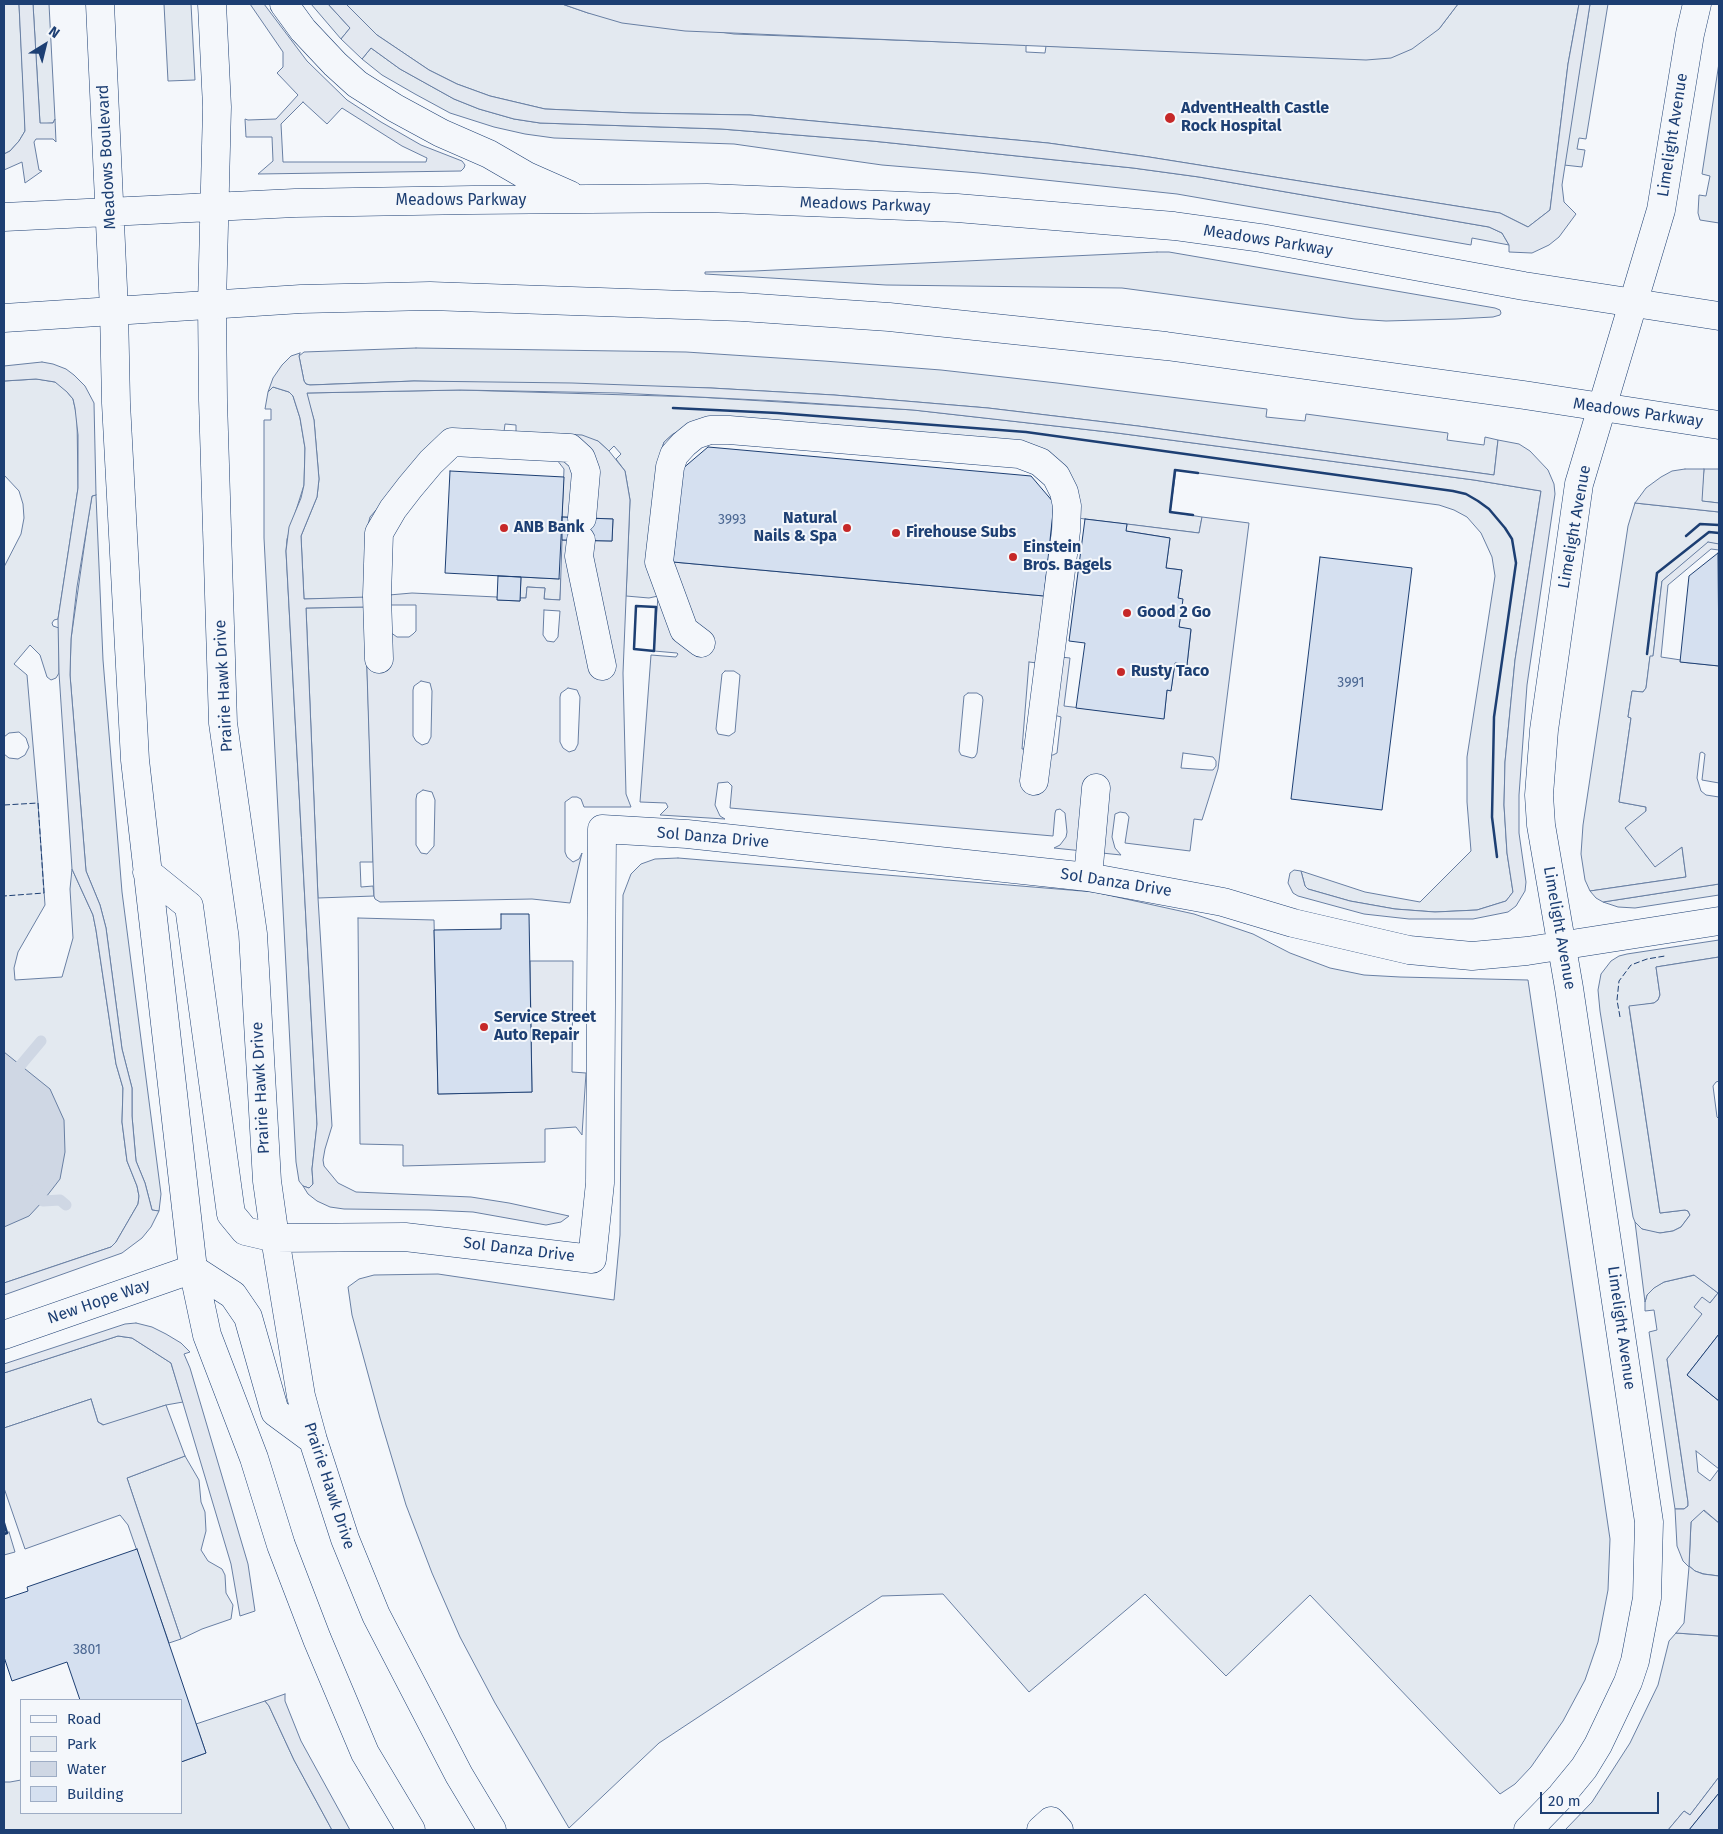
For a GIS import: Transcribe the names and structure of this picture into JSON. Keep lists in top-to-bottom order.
{
  "streets": {
    "street": [
      "Limelight Avenue",
      "Meadows Boulevard",
      "Meadows Parkway",
      "Prairie Hawk Drive",
      "Sol Danza Drive",
      "New Hope Way"
    ]
  },
  "crossings": [
    ["Limelight Avenue", "Meadows Parkway"],
    ["Limelight Avenue", "Sol Danza Drive"],
    ["Meadows Boulevard", "Meadows Parkway"],
    ["Meadows Parkway", "Prairie Hawk Drive"],
    ["Prairie Hawk Drive", "Sol Danza Drive"]
  ],
  "places": [
    "AdventHealth Castle Rock Hospital",
    "ANB Bank",
    "Natural Nails & Spa",
    "Firehouse Subs",
    "Einstein Bros. Bagels",
    "Good 2 Go",
    "Rusty Taco",
    "Service Street Auto Repair"
  ],
  "house_numbers": ["3993", "3991", "3801"],
  "legend": [
    "Road",
    "Park",
    "Water",
    "Building"
  ],
  "scale_bar": "20 m",
  "north": "top right"
}
